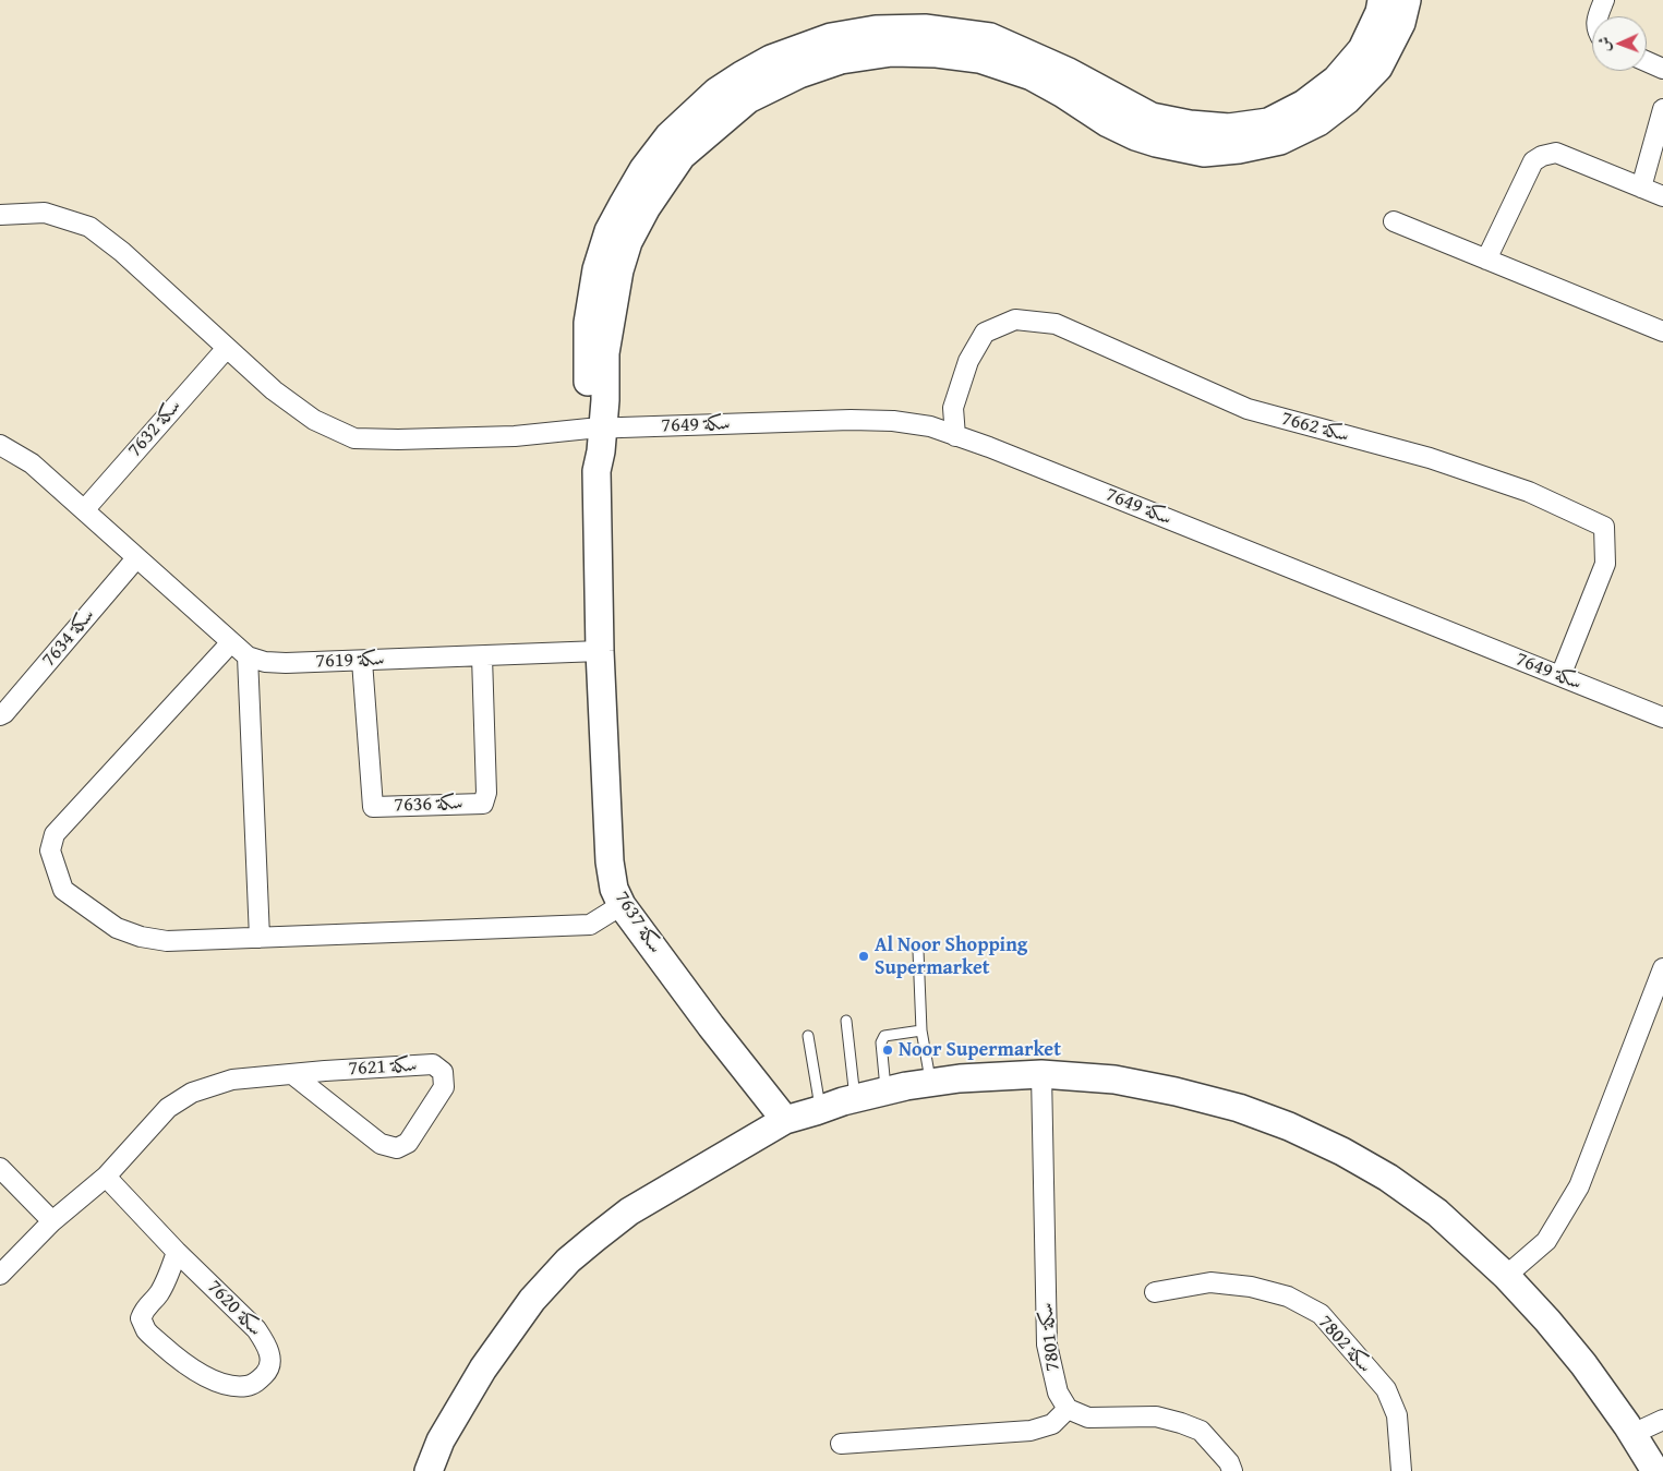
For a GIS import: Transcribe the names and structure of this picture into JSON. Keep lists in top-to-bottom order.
{
  "streets": {
    "street": [
      "سكة 7649",
      "سكة 7662",
      "سكة 7632",
      "سكة 7634",
      "سكة 7619",
      "سكة 7636",
      "سكة 7637",
      "سكة 7621",
      "سكة 7620",
      "سكة 7801",
      "سكة 7802"
    ]
  },
  "crossings": [
    ["سكة 7649", "سكة 7662"],
    ["سكة 7649", "سكة 7632"],
    ["سكة 7632", "سكة 7619"],
    ["سكة 7634", "سكة 7619"],
    ["سكة 7619", "سكة 7636"],
    ["سكة 7619", "سكة 7637"],
    ["سكة 7621", "سكة 7620"]
  ],
  "places": ["Al Noor Shopping Supermarket", "Noor Supermarket"],
  "north": "left"
}
